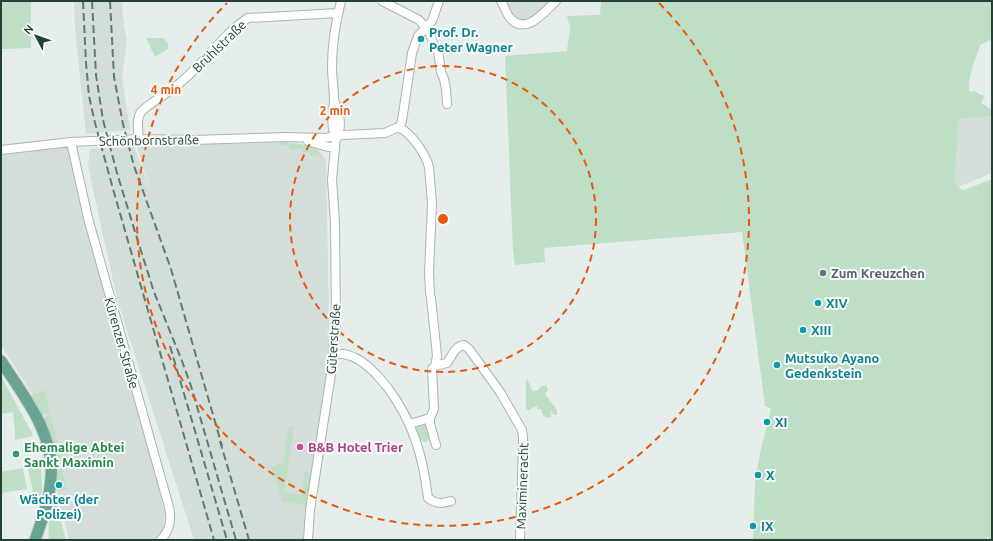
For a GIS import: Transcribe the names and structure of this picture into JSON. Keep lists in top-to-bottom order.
{
  "streets": {
    "street": [
      "Brühlstraße",
      "Schönbornstraße",
      "Güterstraße",
      "Kürenzer Straße",
      "Maximineracht"
    ]
  },
  "crossings": [
    ["Brühlstraße", "Schönbornstraße"],
    ["Brühlstraße", "Güterstraße"],
    ["Schönbornstraße", "Güterstraße"],
    ["Schönbornstraße", "Kürenzer Straße"]
  ],
  "places": [
    "Prof. Dr. Peter Wagner",
    "Zum Kreuzchen",
    "XIV",
    "XIII",
    "Mutsuko Ayano Gedenkstein",
    "XI",
    "B&B Hotel Trier",
    "Ehemalige Abtei Sankt Maximin",
    "X",
    "Wächter (der Polizei)",
    "IX"
  ],
  "north": "top left",
  "rings": ["4 min", "2 min"]
}
